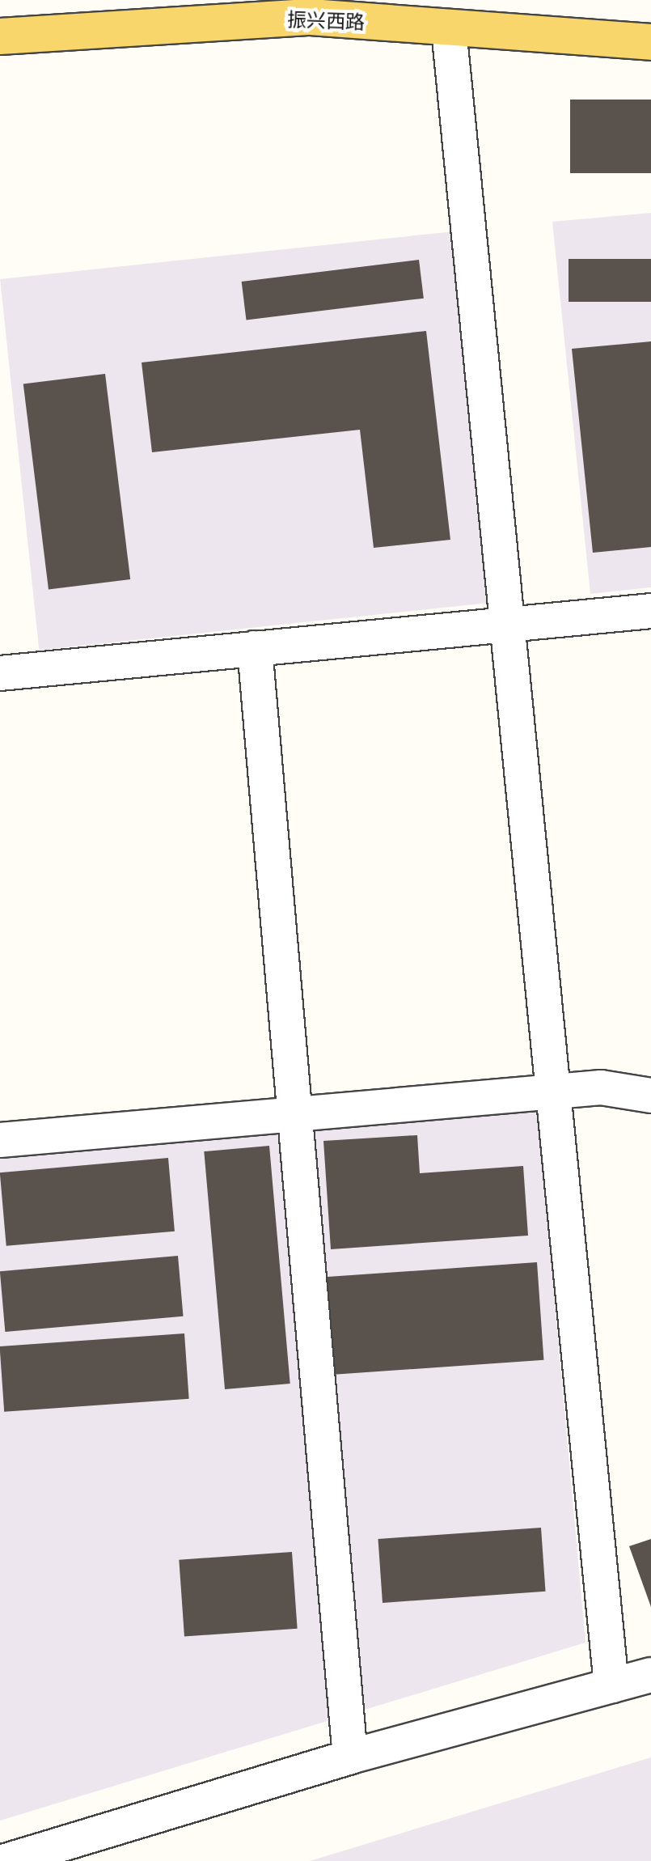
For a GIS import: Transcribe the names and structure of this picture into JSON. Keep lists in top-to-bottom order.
{
  "streets": {
    "main road": ["振兴西路"]
  }
}
